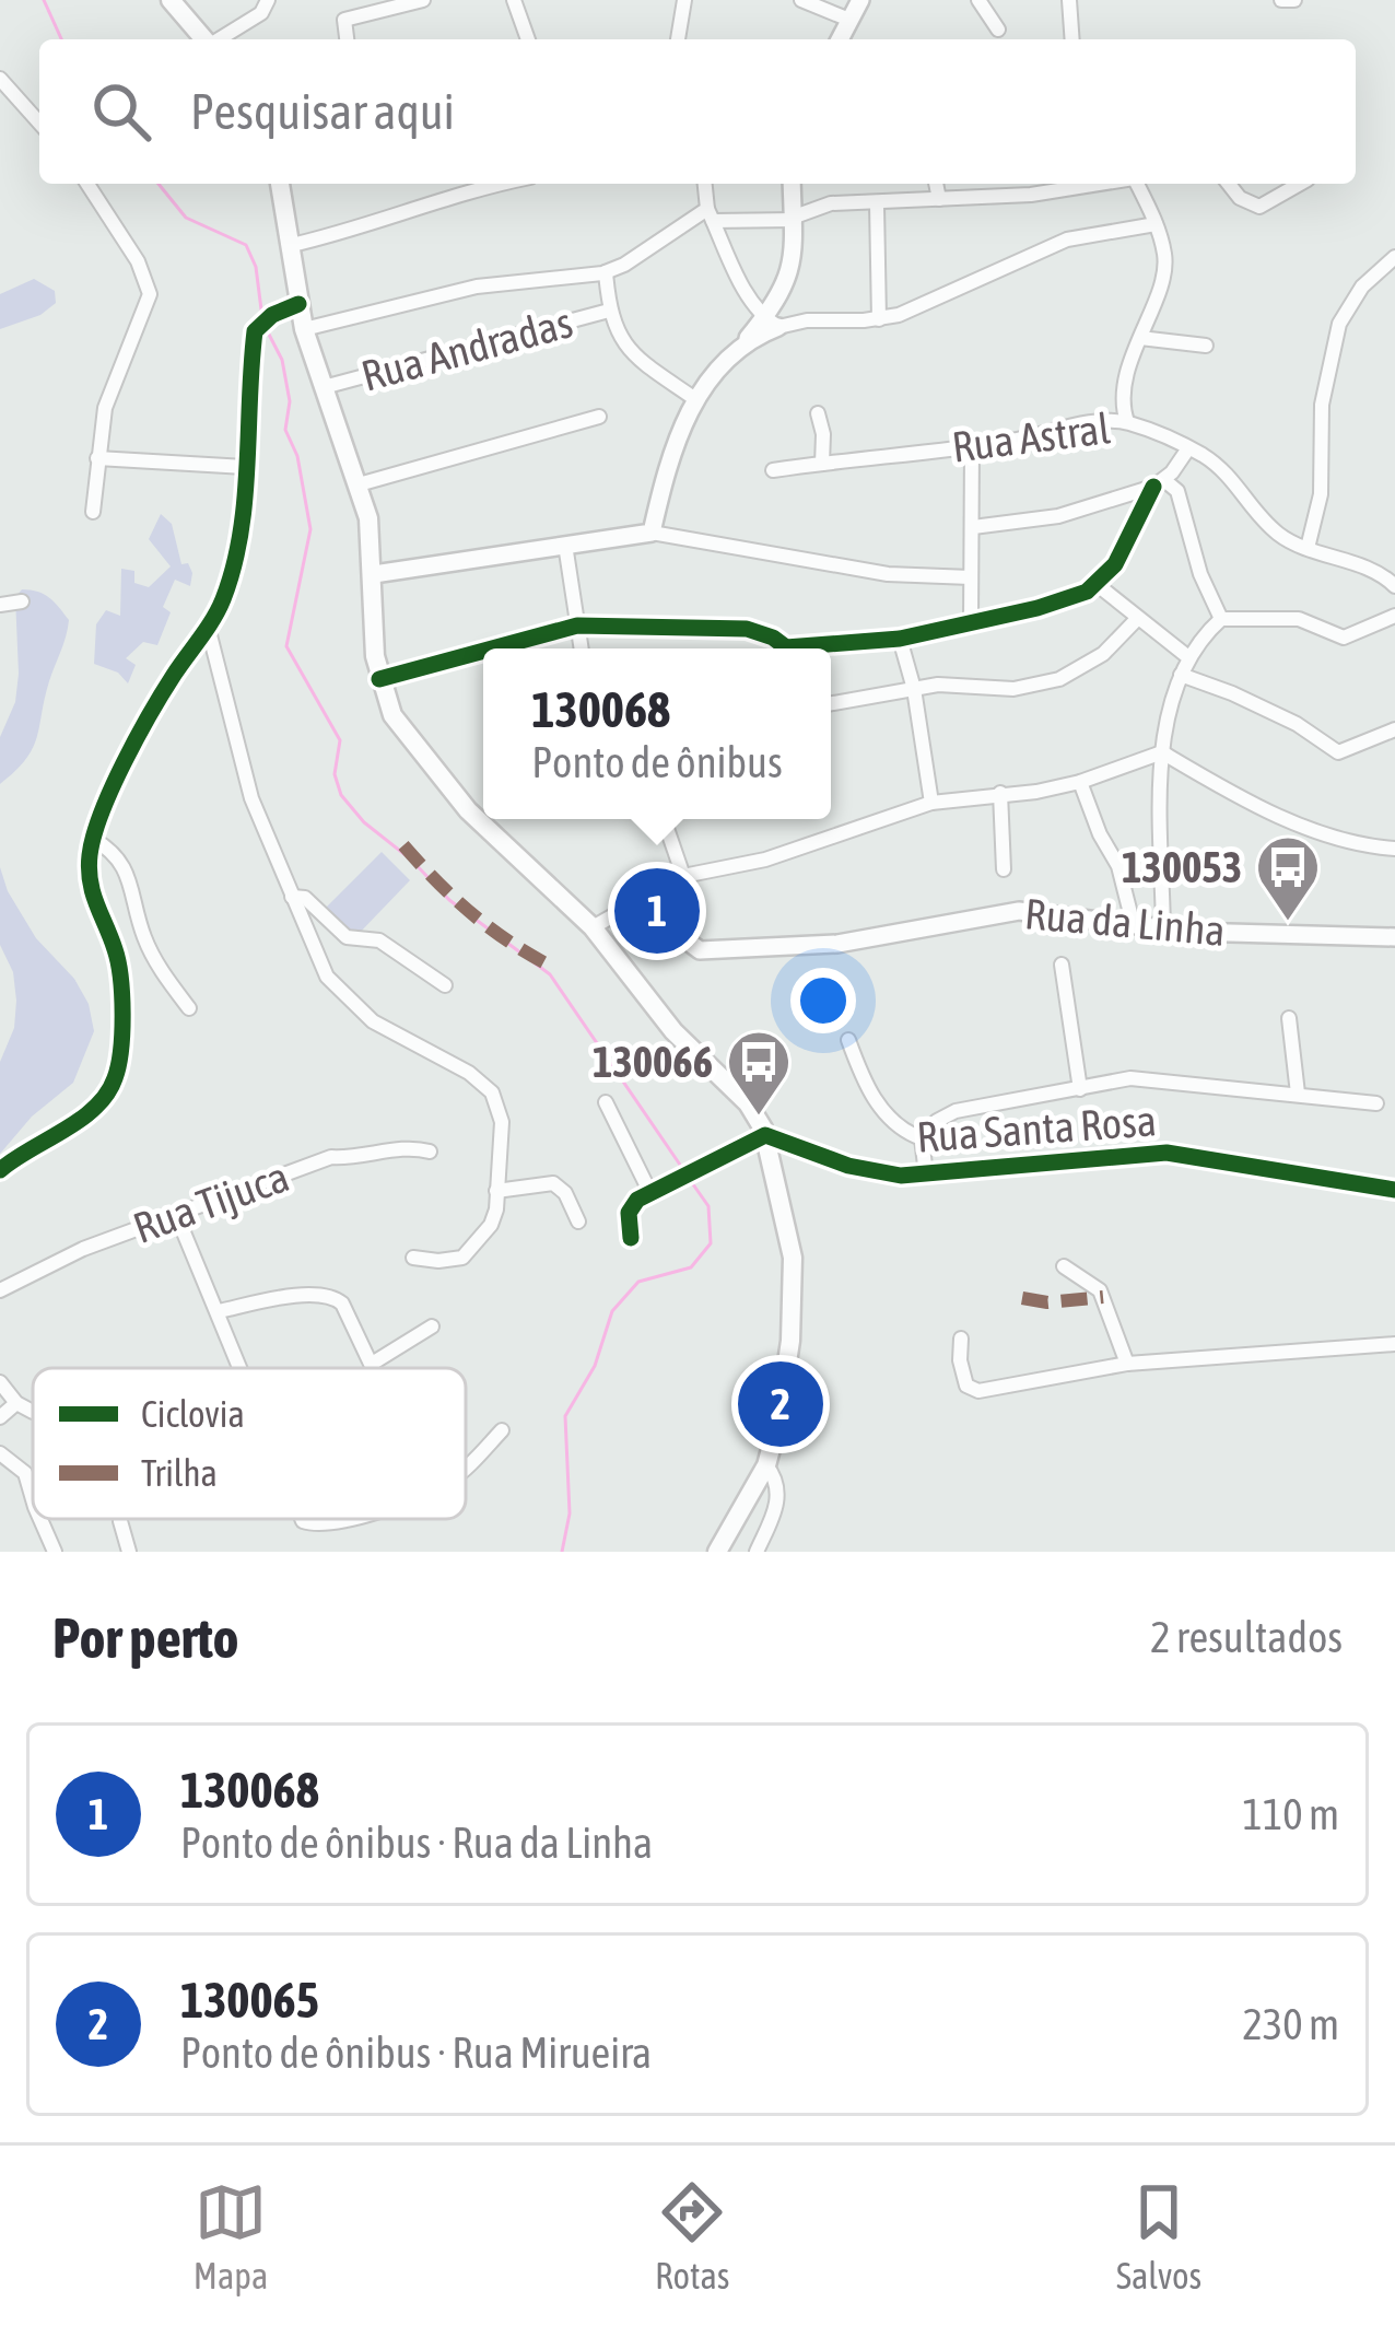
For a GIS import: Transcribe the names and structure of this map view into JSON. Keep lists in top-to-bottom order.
{
  "streets": {
    "street": [
      "Rua Andradas",
      "Rua Astral",
      "Rua da Linha",
      "Rua Santa Rosa",
      "Rua Tijuca"
    ]
  },
  "places": {
    "bus stop": ["130053", "130066"]
  },
  "legend": ["Ciclovia", "Trilha"],
  "page": {
    "search": "Pesquisar aqui",
    "popup": ["130068", "Ponto de ônibus"],
    "pins": ["1", "2"],
    "heading": ["Por perto", "2 resultados"],
    "list": [
      {
        "mark": "1",
        "name": "130068",
        "note": "Ponto de ônibus · Rua da Linha",
        "value": "110 m"
      },
      {
        "mark": "2",
        "name": "130065",
        "note": "Ponto de ônibus · Rua Mirueira",
        "value": "230 m"
      }
    ],
    "nav": ["Mapa", "Rotas", "Salvos"]
  }
}
